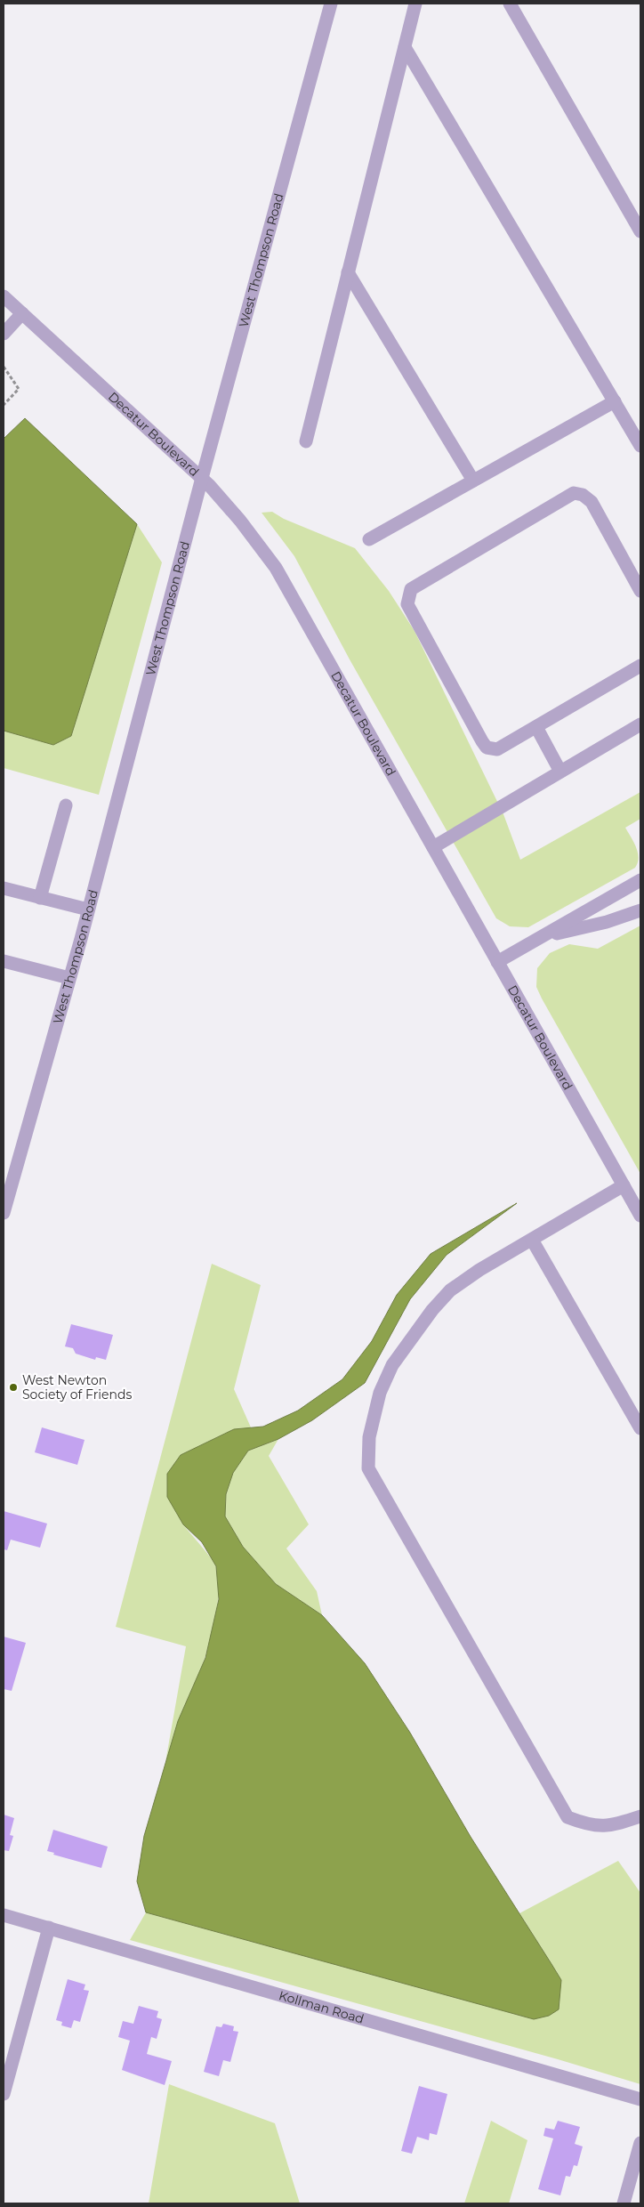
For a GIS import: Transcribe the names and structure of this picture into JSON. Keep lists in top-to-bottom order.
{
  "streets": {
    "street": ["West Thompson Road", "Decatur Boulevard", "Kollman Road"]
  },
  "crossings": [
    ["West Thompson Road", "Decatur Boulevard"]
  ],
  "places": ["West Newton Society of Friends"]
}
